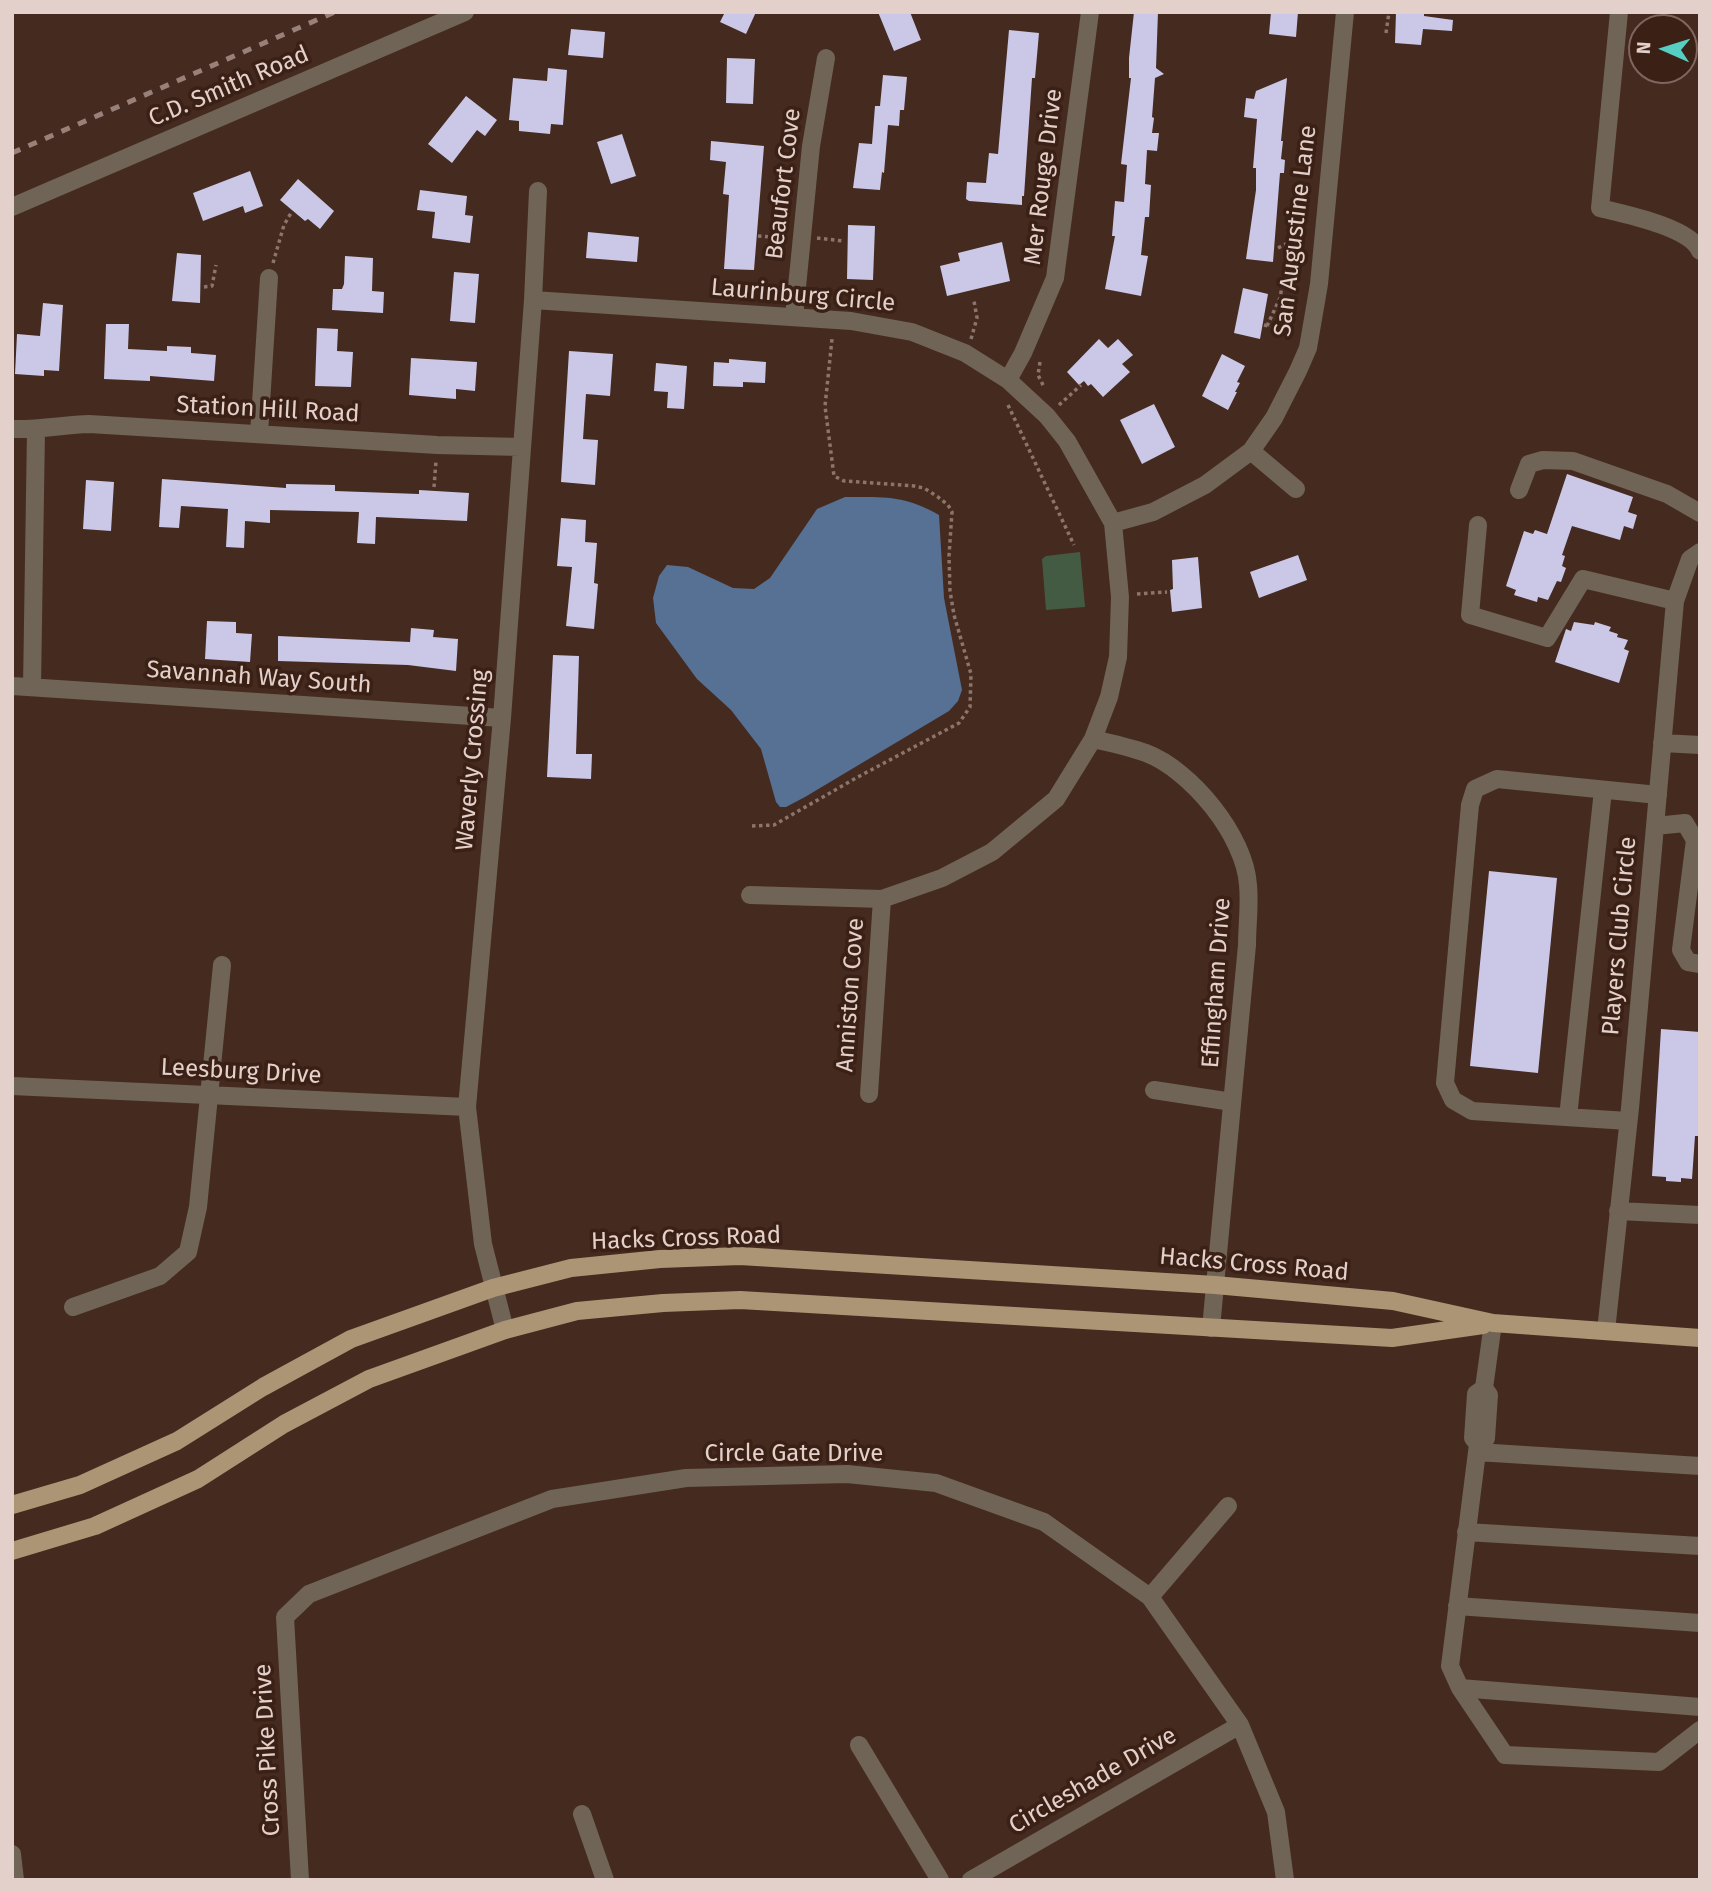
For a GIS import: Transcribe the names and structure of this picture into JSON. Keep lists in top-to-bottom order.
{
  "streets": {
    "main road": ["Hacks Cross Road"],
    "street": [
      "C.D. Smith Road",
      "Mer Rouge Drive",
      "Beaufort Cove",
      "San Augustine Lane",
      "Laurinburg Circle",
      "Station Hill Road",
      "Savannah Way South",
      "Waverly Crossing",
      "Players Club Circle",
      "Effingham Drive",
      "Anniston Cove",
      "Leesburg Drive",
      "Circle Gate Drive",
      "Cross Pike Drive",
      "Circleshade Drive"
    ]
  },
  "crossings": [
    ["Mer Rouge Drive", "Laurinburg Circle"],
    ["Beaufort Cove", "Laurinburg Circle"],
    ["San Augustine Lane", "Laurinburg Circle"],
    ["Laurinburg Circle", "Waverly Crossing"],
    ["Laurinburg Circle", "Effingham Drive"],
    ["Laurinburg Circle", "Anniston Cove"],
    ["Station Hill Road", "Waverly Crossing"],
    ["Savannah Way South", "Waverly Crossing"],
    ["Waverly Crossing", "Leesburg Drive"],
    ["Waverly Crossing", "Hacks Cross Road"],
    ["Players Club Circle", "Hacks Cross Road"],
    ["Effingham Drive", "Hacks Cross Road"],
    ["Circle Gate Drive", "Cross Pike Drive"],
    ["Circle Gate Drive", "Circleshade Drive"]
  ],
  "north": "left"
}
